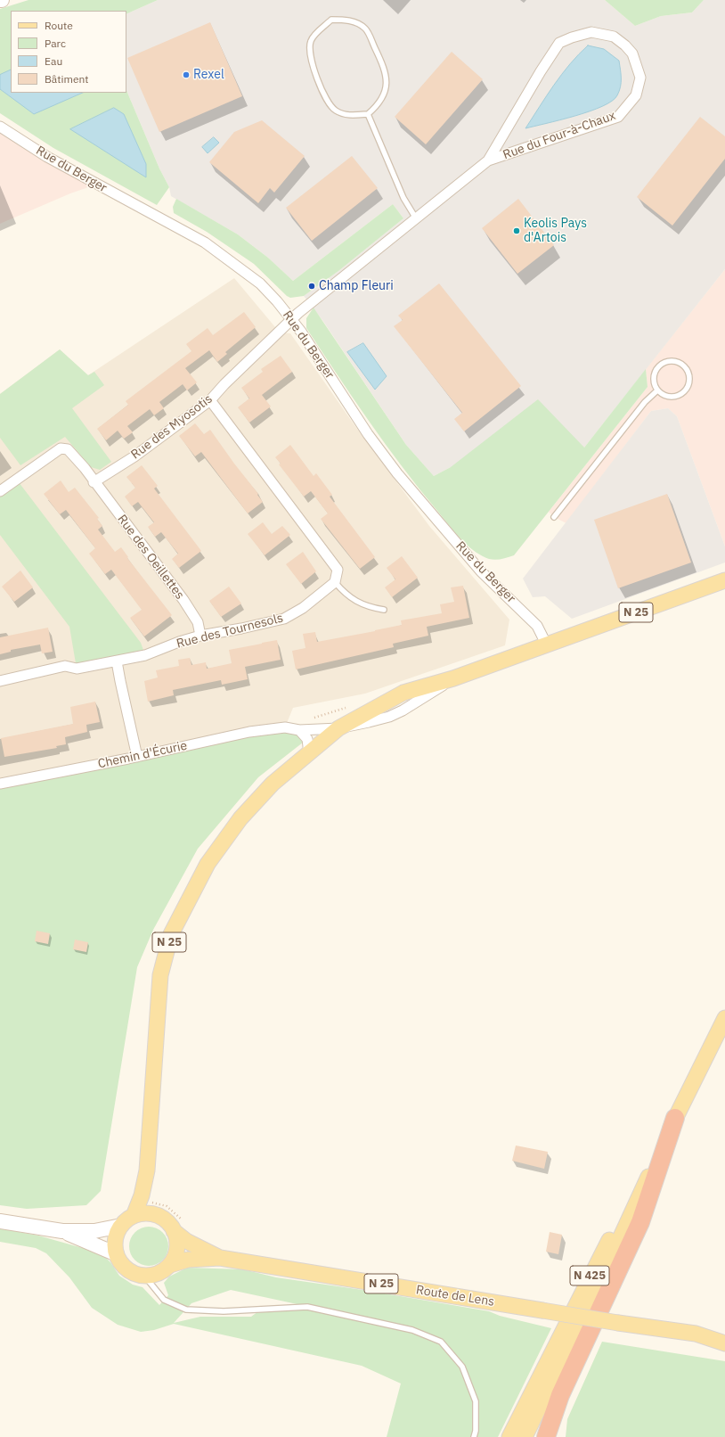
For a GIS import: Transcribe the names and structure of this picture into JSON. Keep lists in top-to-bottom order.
{
  "streets": {
    "main road": ["N 25", "N 425", "Route de Lens"],
    "street": [
      "Rue du Four-à-Chaux",
      "Rue du Berger",
      "Rue des Myosotis",
      "Rue des Oeillettes",
      "Rue des Tournesols",
      "Chemin d'Écurie"
    ]
  },
  "crossings": [
    ["Rue du Four-à-Chaux", "Rue du Berger"],
    ["Rue du Four-à-Chaux", "Rue des Myosotis"],
    ["Rue du Berger", "Rue des Myosotis"],
    ["Rue du Berger", "N 25"],
    ["Rue des Myosotis", "Rue des Oeillettes"],
    ["Rue des Oeillettes", "Rue des Tournesols"],
    ["N 25", "Chemin d'Écurie"],
    ["N 25", "Route de Lens"]
  ],
  "places": ["Rexel", "Keolis Pays d'Artois", "Champ Fleuri"],
  "legend": [
    "Route",
    "Parc",
    "Eau",
    "Bâtiment"
  ]
}
